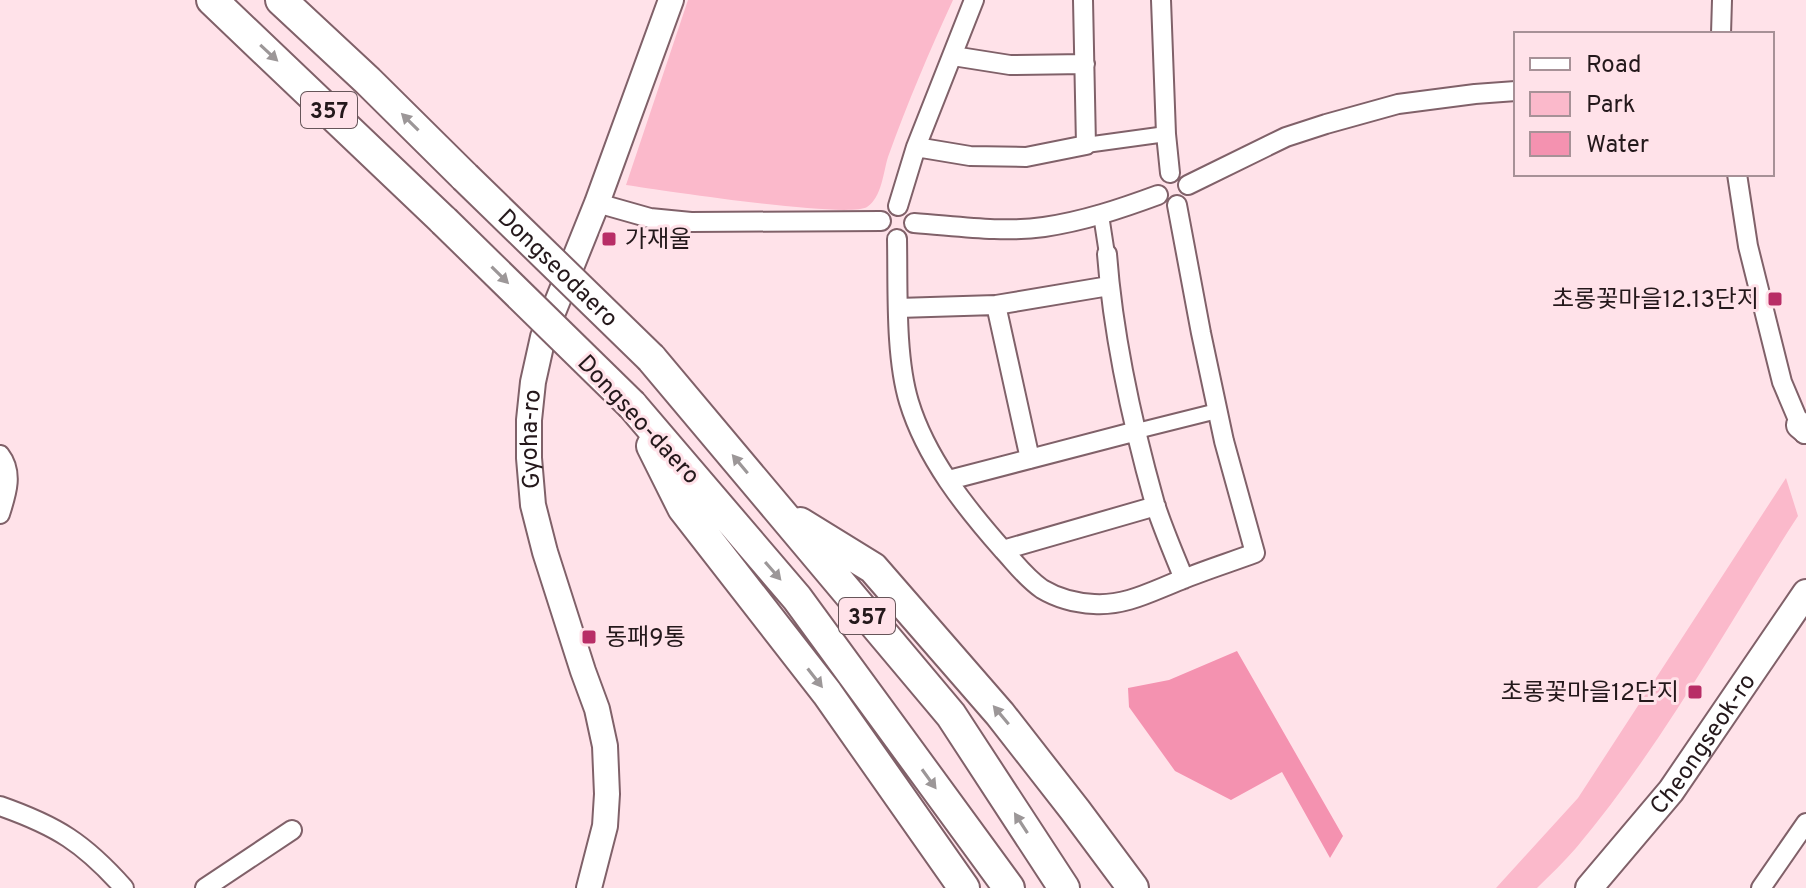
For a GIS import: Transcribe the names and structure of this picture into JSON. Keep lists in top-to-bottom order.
{
  "streets": {
    "highway": ["357", "Dongseodaero", "Dongseo-daero"],
    "main road": ["Cheongseok-ro"],
    "street": ["Gyoha-ro"]
  },
  "crossings": [
    ["Dongseodaero", "Dongseo-daero"]
  ],
  "one_way": ["Dongseodaero"],
  "places": {
    "transit": [
      "가재울",
      "초롱꽃마을12.13단지",
      "동패9통",
      "초롱꽃마을12단지"
    ]
  },
  "legend": ["Road", "Park", "Water"]
}
